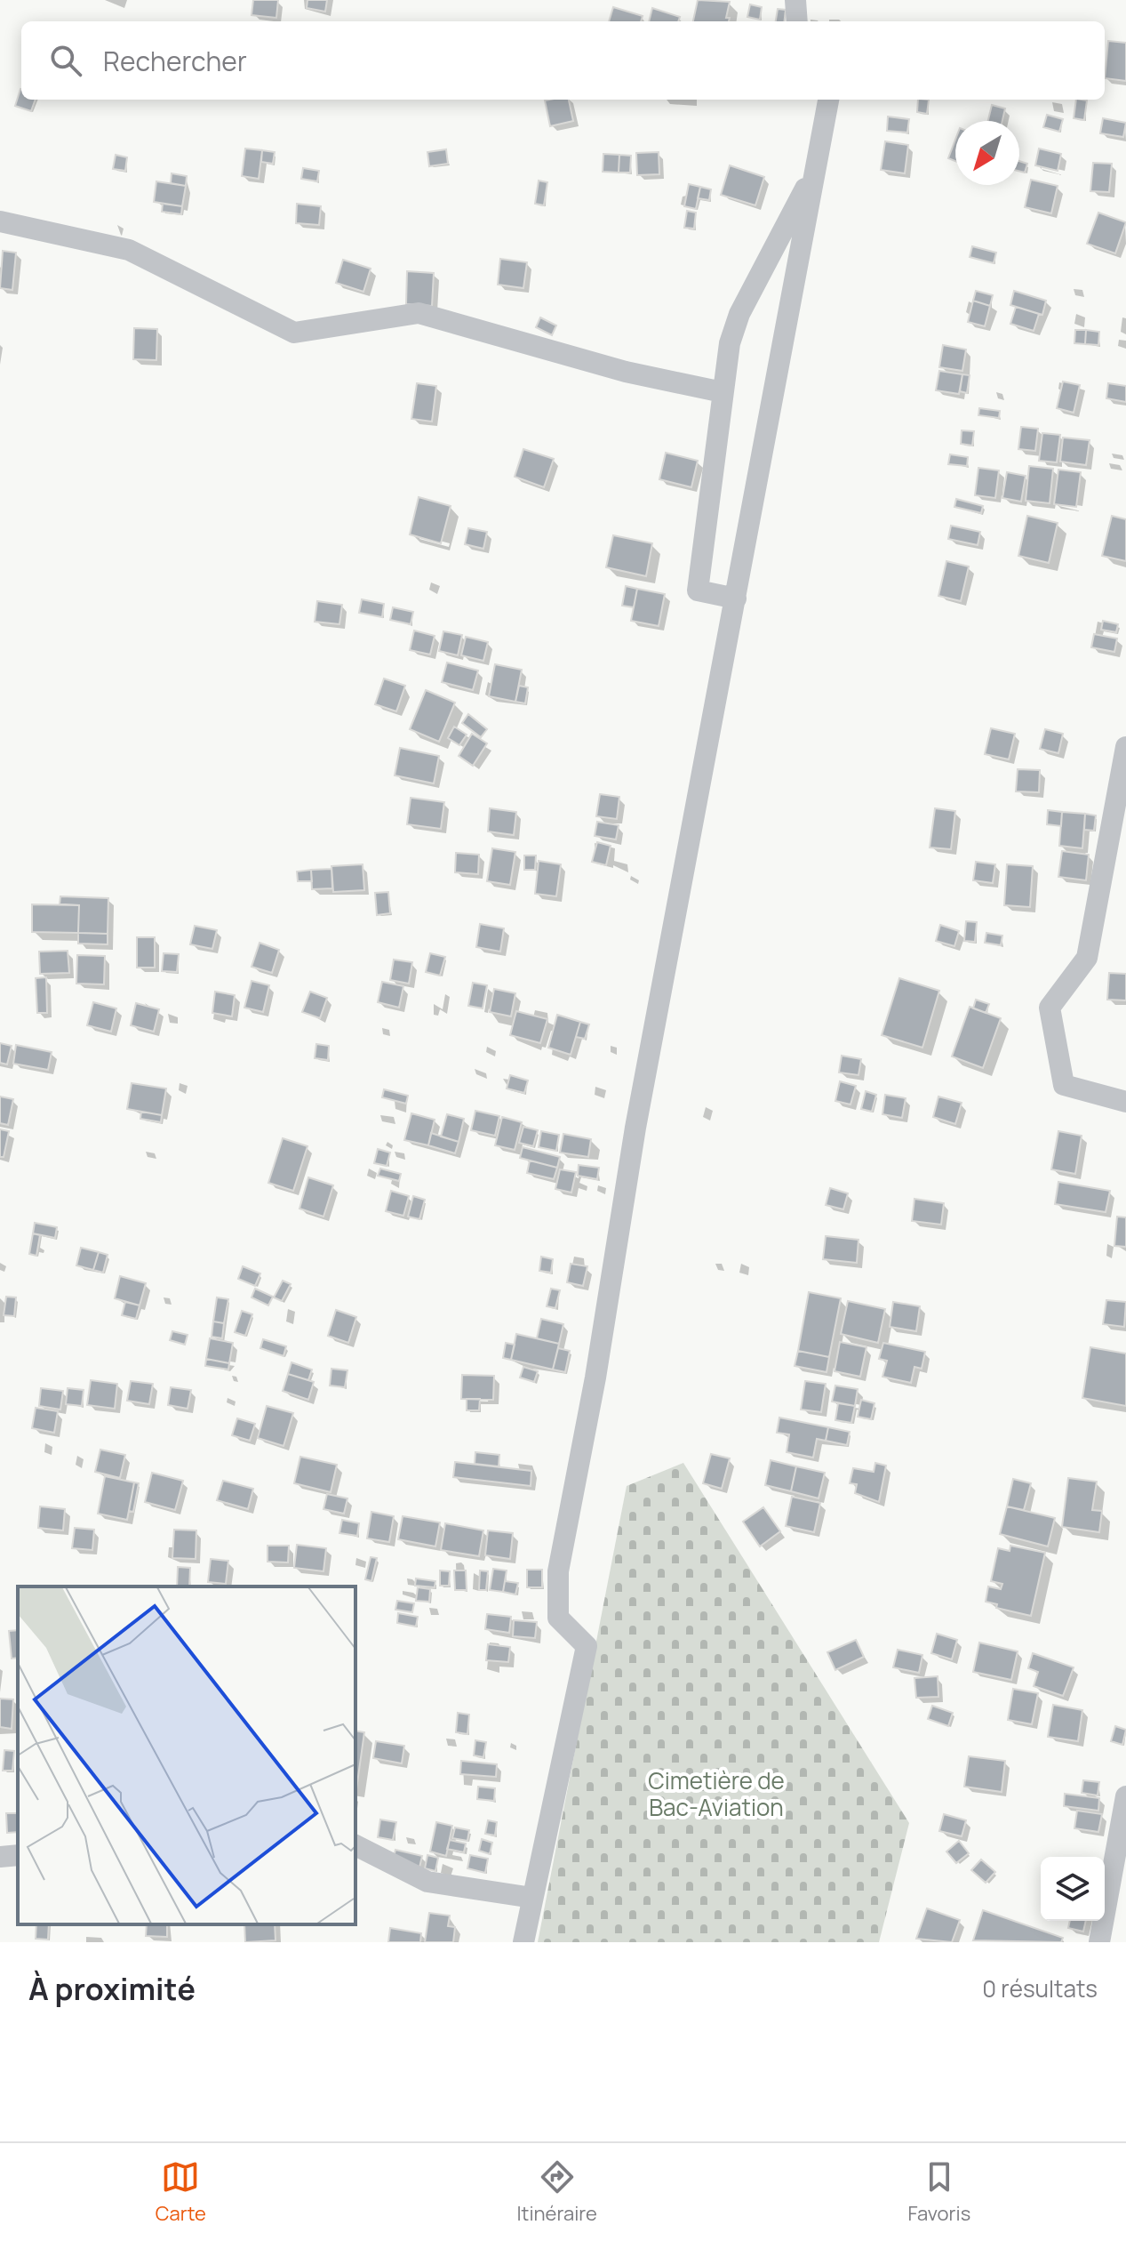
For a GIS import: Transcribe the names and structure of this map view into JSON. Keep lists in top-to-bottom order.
{
  "parks": ["Cimetière de Bac-Aviation"],
  "north": "bottom left",
  "page": {
    "search": "Rechercher",
    "heading": ["À proximité", "0 résultats"],
    "nav": ["Carte", "Itinéraire", "Favoris"]
  }
}
